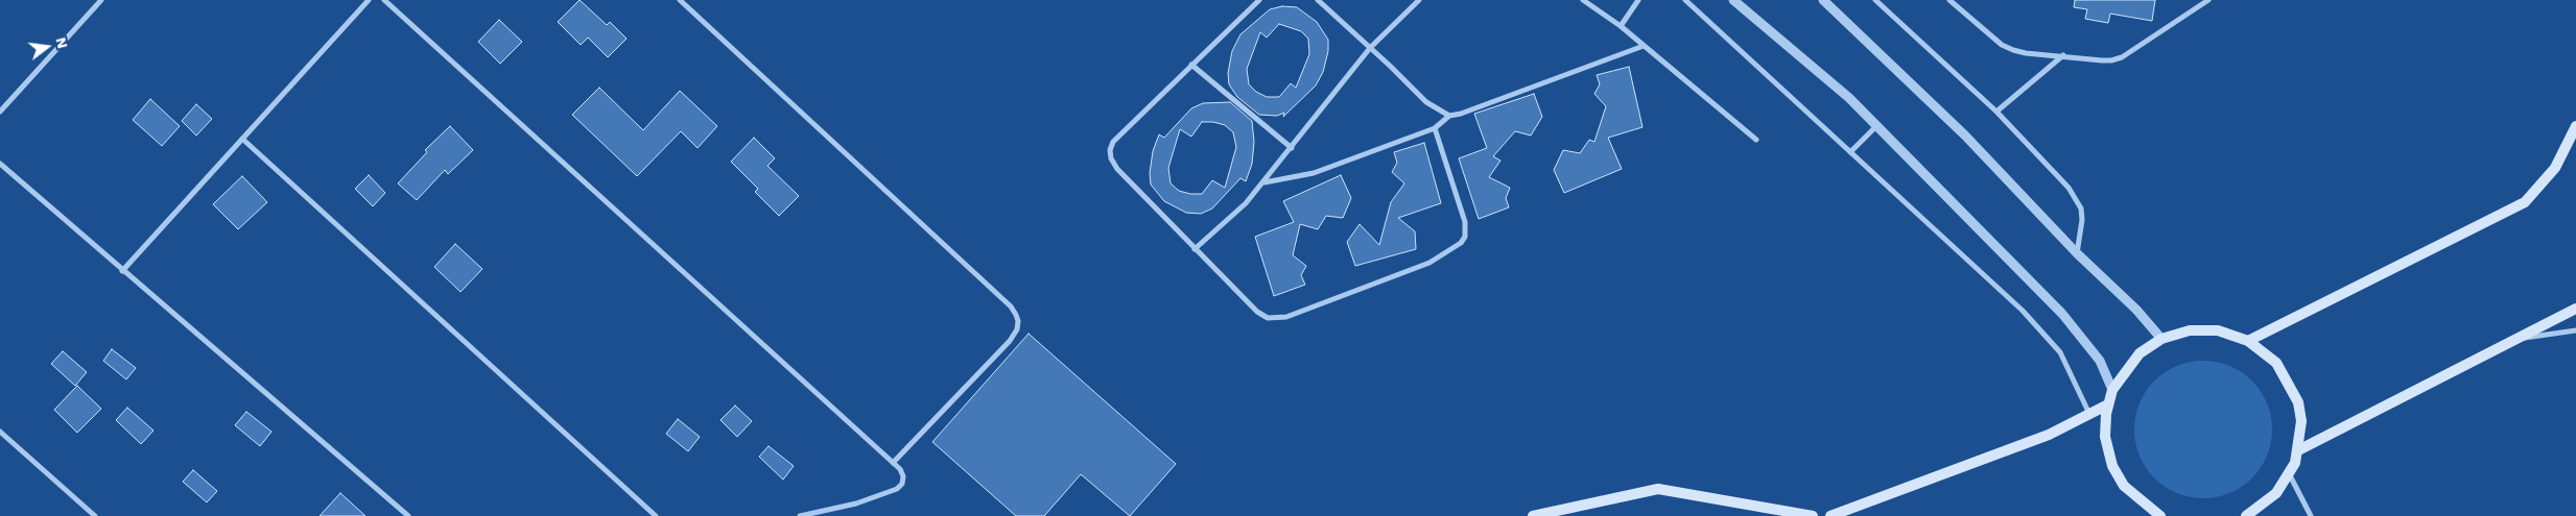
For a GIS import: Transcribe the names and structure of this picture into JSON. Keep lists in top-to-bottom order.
{
  "north": "right"
}
